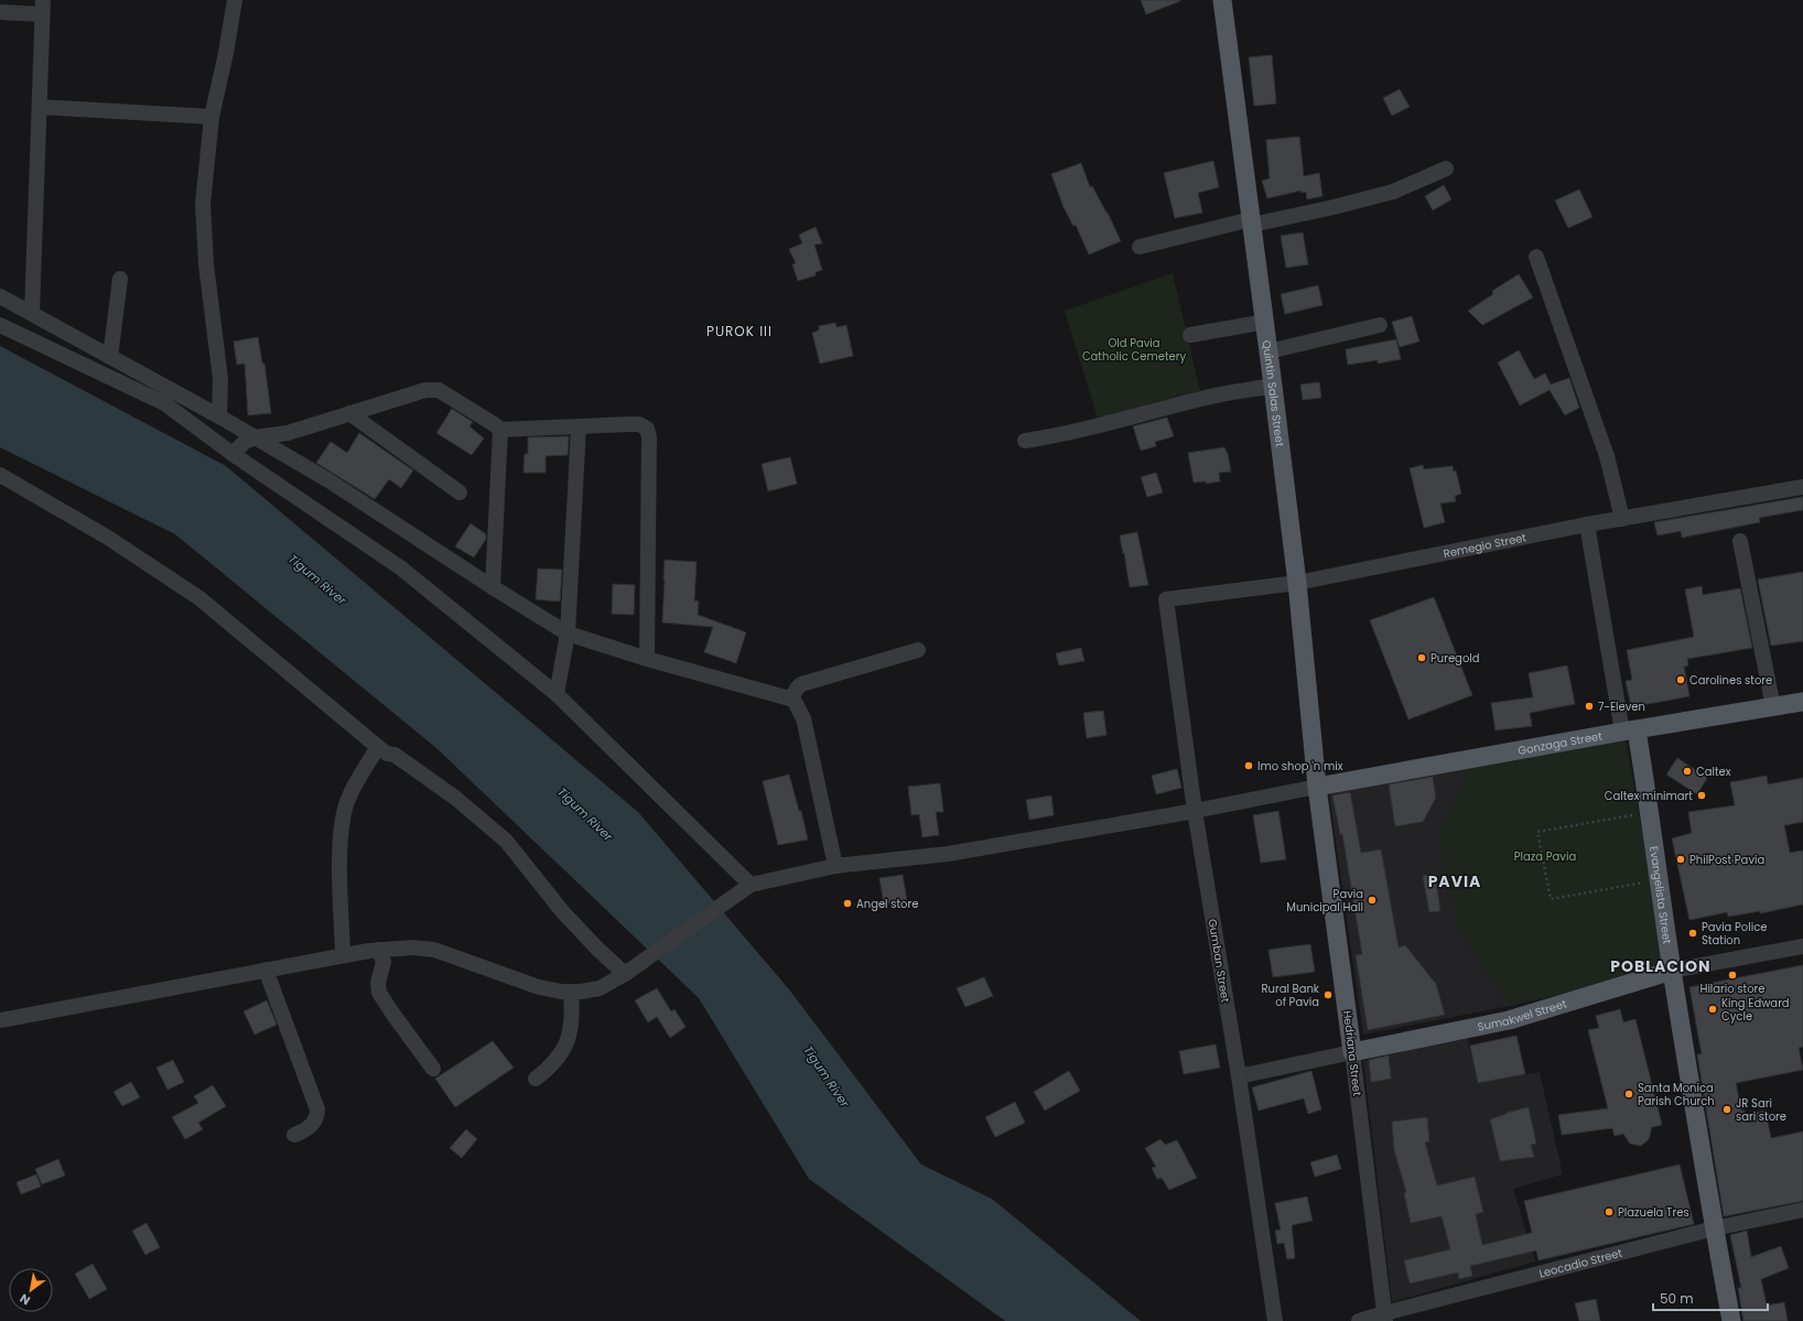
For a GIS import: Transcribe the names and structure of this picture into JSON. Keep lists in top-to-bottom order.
{
  "streets": {
    "main road": [
      "Quintin Salas Street",
      "Gonzaga Street",
      "Evangelista Street",
      "Sumakwel Street",
      "Hedriana Street"
    ],
    "street": ["Remegio Street", "Gumban Street", "Leocadio Street"]
  },
  "crossings": [
    ["Quintin Salas Street", "Remegio Street"],
    ["Quintin Salas Street", "Gonzaga Street"],
    ["Quintin Salas Street", "Hedriana Street"],
    ["Remegio Street", "Evangelista Street"],
    ["Remegio Street", "Gumban Street"],
    ["Gonzaga Street", "Evangelista Street"],
    ["Gonzaga Street", "Hedriana Street"],
    ["Evangelista Street", "Sumakwel Street"],
    ["Evangelista Street", "Leocadio Street"],
    ["Gumban Street", "Sumakwel Street"],
    ["Sumakwel Street", "Hedriana Street"],
    ["Hedriana Street", "Leocadio Street"]
  ],
  "districts": ["PUROK III", "PAVIA", "POBLACION"],
  "water": ["Tigum River"],
  "parks": ["Old Pavia Catholic Cemetery", "Plaza Pavia"],
  "places": [
    "Puregold",
    "Carolines store",
    "7-Eleven",
    "Imo shop 'n mix",
    "Caltex",
    "Caltex minimart",
    "PhilPost Pavia",
    "Pavia Municipal Hall",
    "Angel store",
    "Pavia Police Station",
    "Hilario store",
    "Rural Bank of Pavia",
    "King Edward Cycle",
    "Santa Monica Parish Church",
    "JR Sari sari store",
    "Plazuela Tres"
  ],
  "scale_bar": "50 m",
  "north": "bottom left"
}
